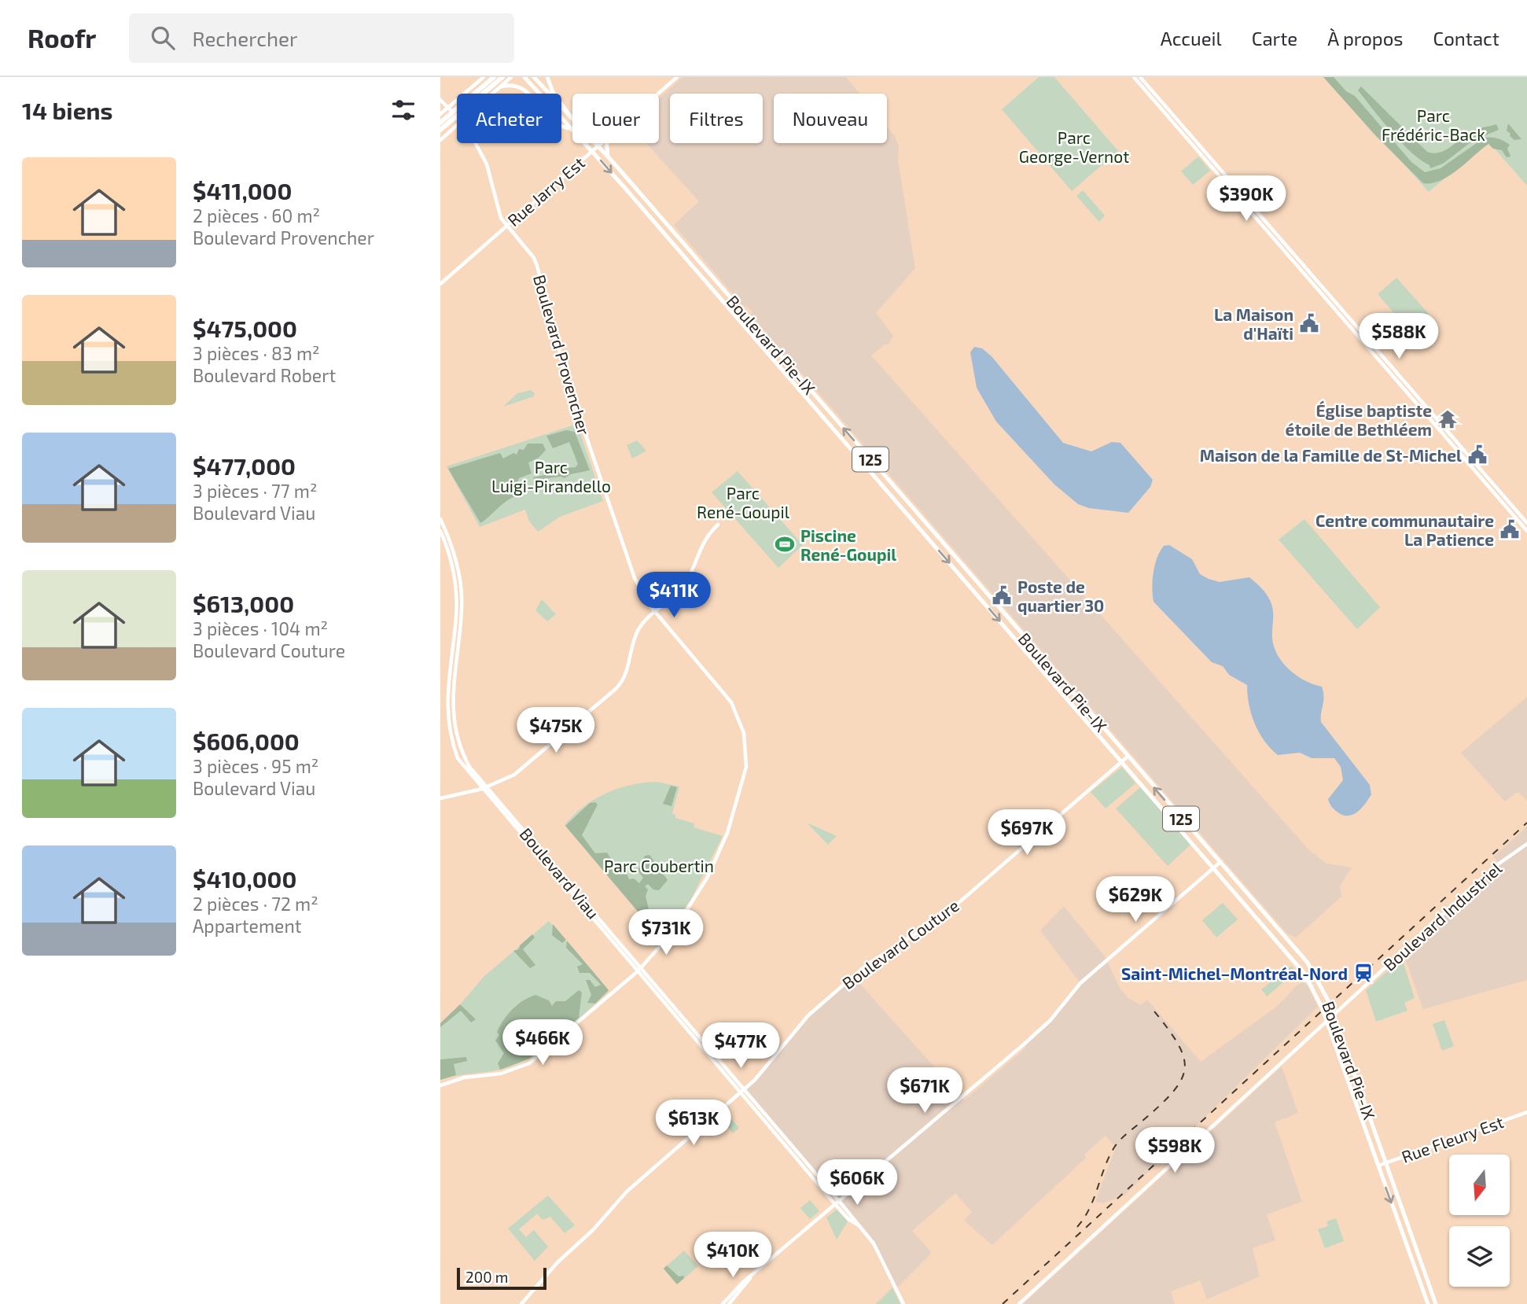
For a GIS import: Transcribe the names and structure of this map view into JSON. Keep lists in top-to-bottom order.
{
  "streets": {
    "main road": ["Boulevard Pie-IX", "125"],
    "street": [
      "Rue Jarry Est",
      "Boulevard Provencher",
      "Boulevard Viau",
      "Boulevard Industriel",
      "Boulevard Couture",
      "Rue Fleury Est"
    ]
  },
  "crossings": [
    ["Rue Jarry Est", "Boulevard Pie-IX"],
    ["Rue Jarry Est", "Boulevard Provencher"],
    ["Boulevard Pie-IX", "Boulevard Industriel"],
    ["Boulevard Pie-IX", "Boulevard Couture"],
    ["Boulevard Pie-IX", "Rue Fleury Est"],
    ["Boulevard Provencher", "Boulevard Viau"],
    ["Boulevard Viau", "Boulevard Couture"]
  ],
  "parks": [
    "Parc Frédéric-Back",
    "Parc George-Vernot",
    "Parc Luigi-Pirandello",
    "Parc René-Goupil",
    "Parc Coubertin"
  ],
  "places": {
    "public building": [
      "La Maison d'Haïti",
      "Maison de la Famille de St-Michel",
      "Centre communautaire La Patience",
      "Poste de quartier 30"
    ],
    "temple": ["Église baptiste étoile de Bethléem"],
    "sports": ["Piscine René-Goupil"],
    "station": ["Saint-Michel–Montréal-Nord"]
  },
  "scale_bar": "200 m",
  "north": "bottom",
  "page": {
    "header": "Roofr",
    "search": "Rechercher",
    "nav": [
      "Accueil",
      "Carte",
      "À propos",
      "Contact"
    ],
    "heading": "14 biens",
    "chip": [
      "Acheter",
      "Louer",
      "Filtres",
      "Nouveau"
    ],
    "list": [
      {
        "name": "$411,000",
        "note": "2 pièces · 60 m² · Boulevard Provencher"
      },
      {
        "name": "$475,000",
        "note": "3 pièces · 83 m² · Boulevard Robert"
      },
      {
        "name": "$477,000",
        "note": "3 pièces · 77 m² · Boulevard Viau"
      },
      {
        "name": "$613,000",
        "note": "3 pièces · 104 m² · Boulevard Couture"
      },
      {
        "name": "$606,000",
        "note": "3 pièces · 95 m² · Boulevard Viau"
      },
      {
        "name": "$410,000",
        "note": "2 pièces · 72 m² · Appartement"
      }
    ],
    "price": [
      "$390K",
      "$588K",
      "$411K",
      "$475K",
      "$697K",
      "$629K",
      "$731K",
      "$466K",
      "$477K",
      "$671K",
      "$613K",
      "$598K",
      "$606K",
      "$410K"
    ],
    "scale": "200 m"
  }
}
